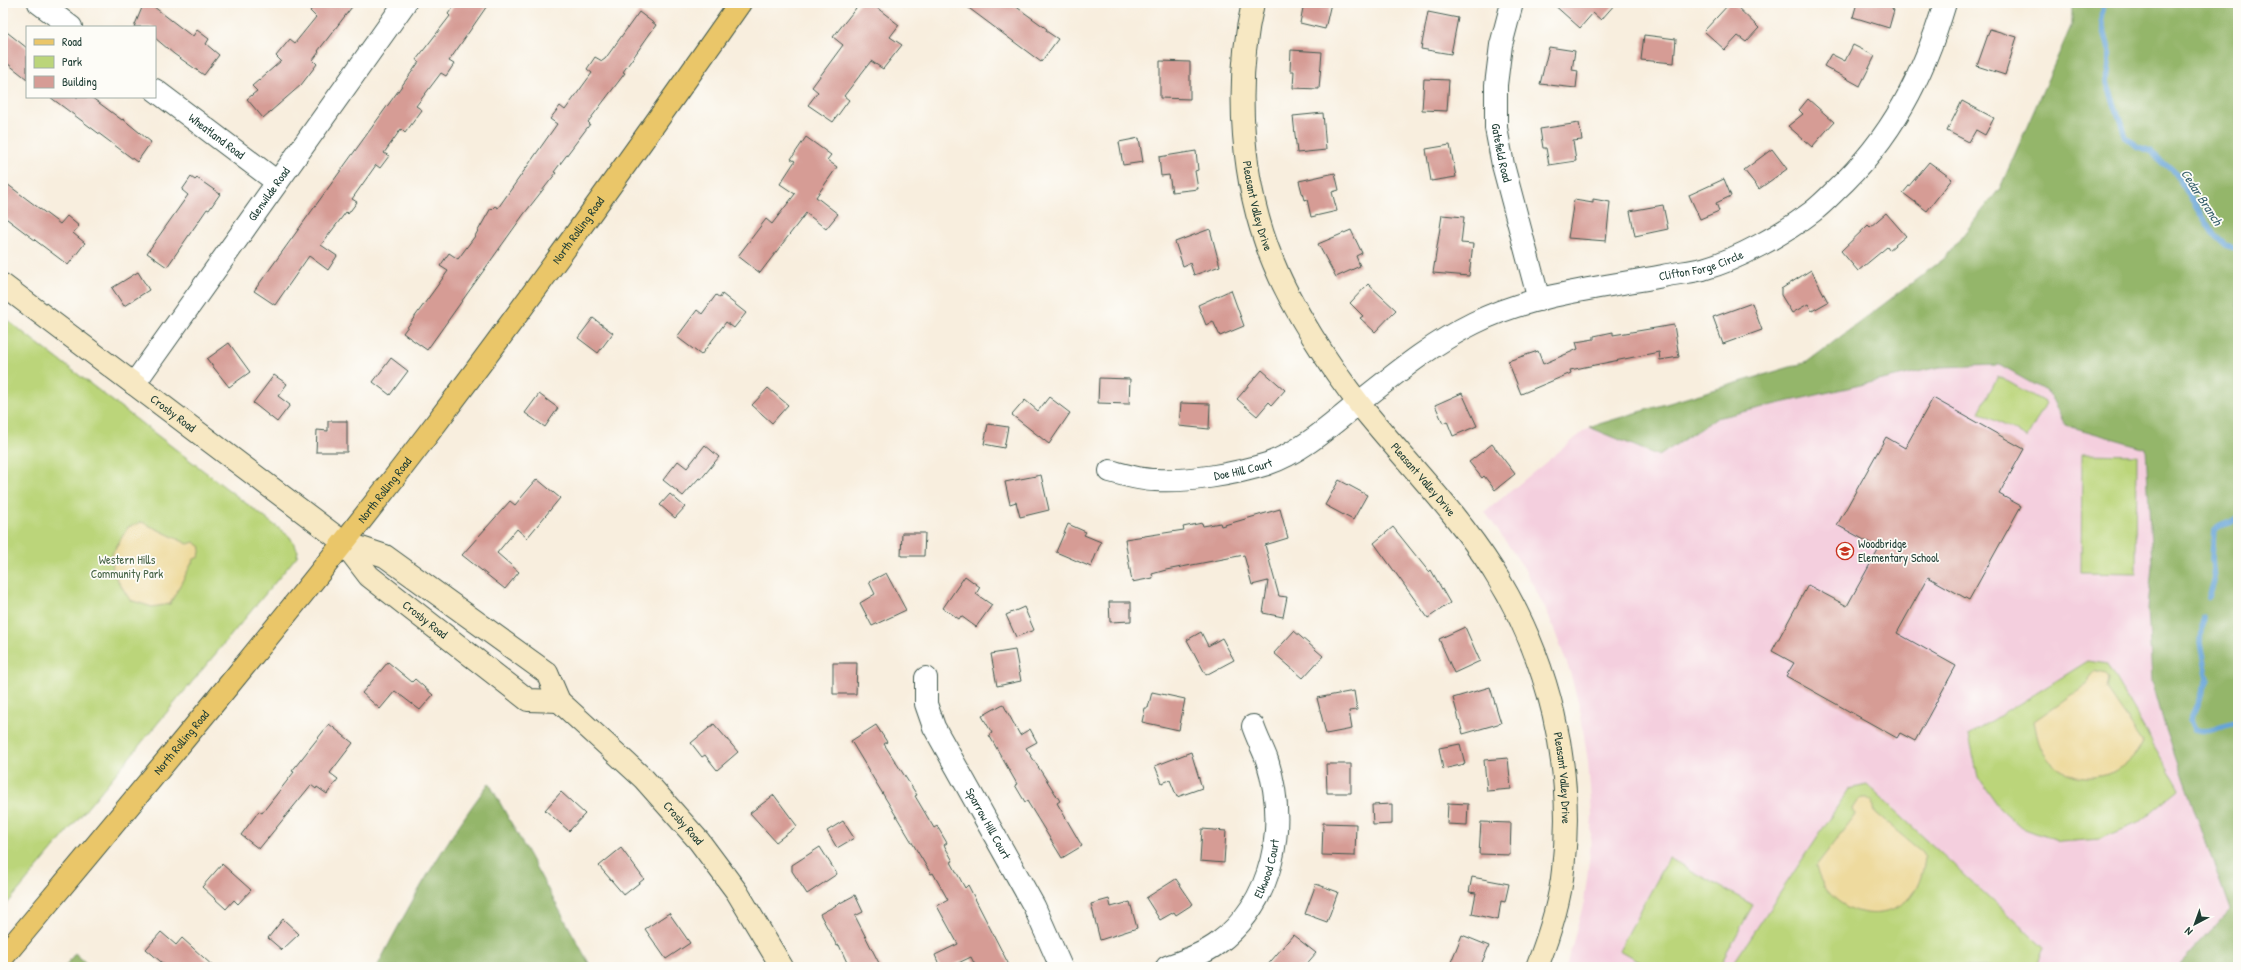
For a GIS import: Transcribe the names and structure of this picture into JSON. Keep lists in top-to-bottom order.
{
  "streets": {
    "main road": ["North Rolling Road"],
    "street": [
      "Wheatland Road",
      "Gatefield Road",
      "Glenwilde Road",
      "Pleasant Valley Drive",
      "Clifton Forge Circle",
      "Crosby Road",
      "Doe Hill Court",
      "Sparrow Hill Court",
      "Elkwood Court"
    ]
  },
  "crossings": [
    ["Wheatland Road", "Glenwilde Road"],
    ["Gatefield Road", "Clifton Forge Circle"],
    ["Glenwilde Road", "Crosby Road"],
    ["Pleasant Valley Drive", "Clifton Forge Circle"],
    ["Pleasant Valley Drive", "Doe Hill Court"],
    ["North Rolling Road", "Crosby Road"],
    ["Clifton Forge Circle", "Doe Hill Court"]
  ],
  "water": ["Cedar Branch"],
  "parks": ["Western Hills Community Park"],
  "places": {
    "school or university": ["Woodbridge Elementary School"]
  },
  "legend": ["Road", "Park", "Building"],
  "north": "bottom left"
}
